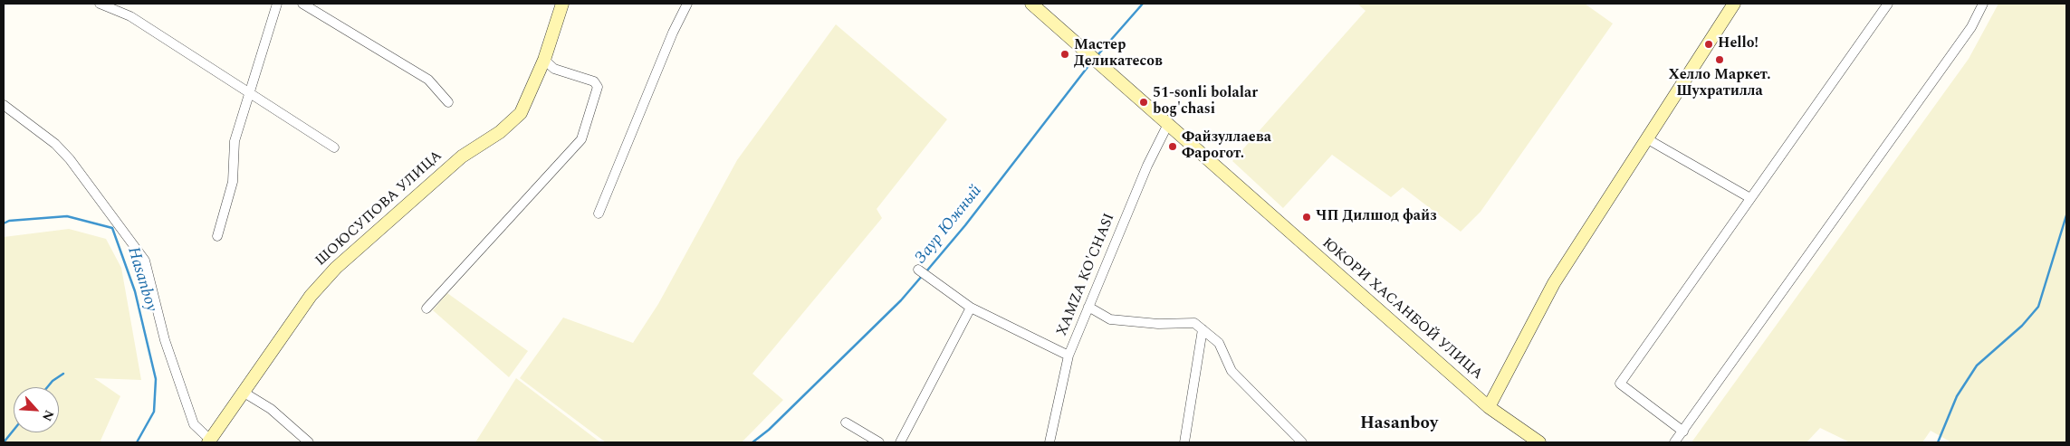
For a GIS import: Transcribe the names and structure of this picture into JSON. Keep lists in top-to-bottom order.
{
  "streets": {
    "street": ["ШОЮСУПОВА УЛИЦА", "XAMZA KO'CHASI", "ЮКОРИ ХАСАНБОЙ УЛИЦА"]
  },
  "crossings": [
    ["XAMZA KO'CHASI", "ЮКОРИ ХАСАНБОЙ УЛИЦА"]
  ],
  "districts": ["Hasanboy"],
  "water": ["Заур Южный", "Hasanboy"],
  "places": [
    "Hello!",
    "Мастер Деликатесов",
    "Хелло Маркет. Шухратилла",
    "51-sonli bolalar bog'chasi",
    "Файзуллаева Фарогот.",
    "ЧП Дилшод файз"
  ],
  "north": "bottom right"
}
